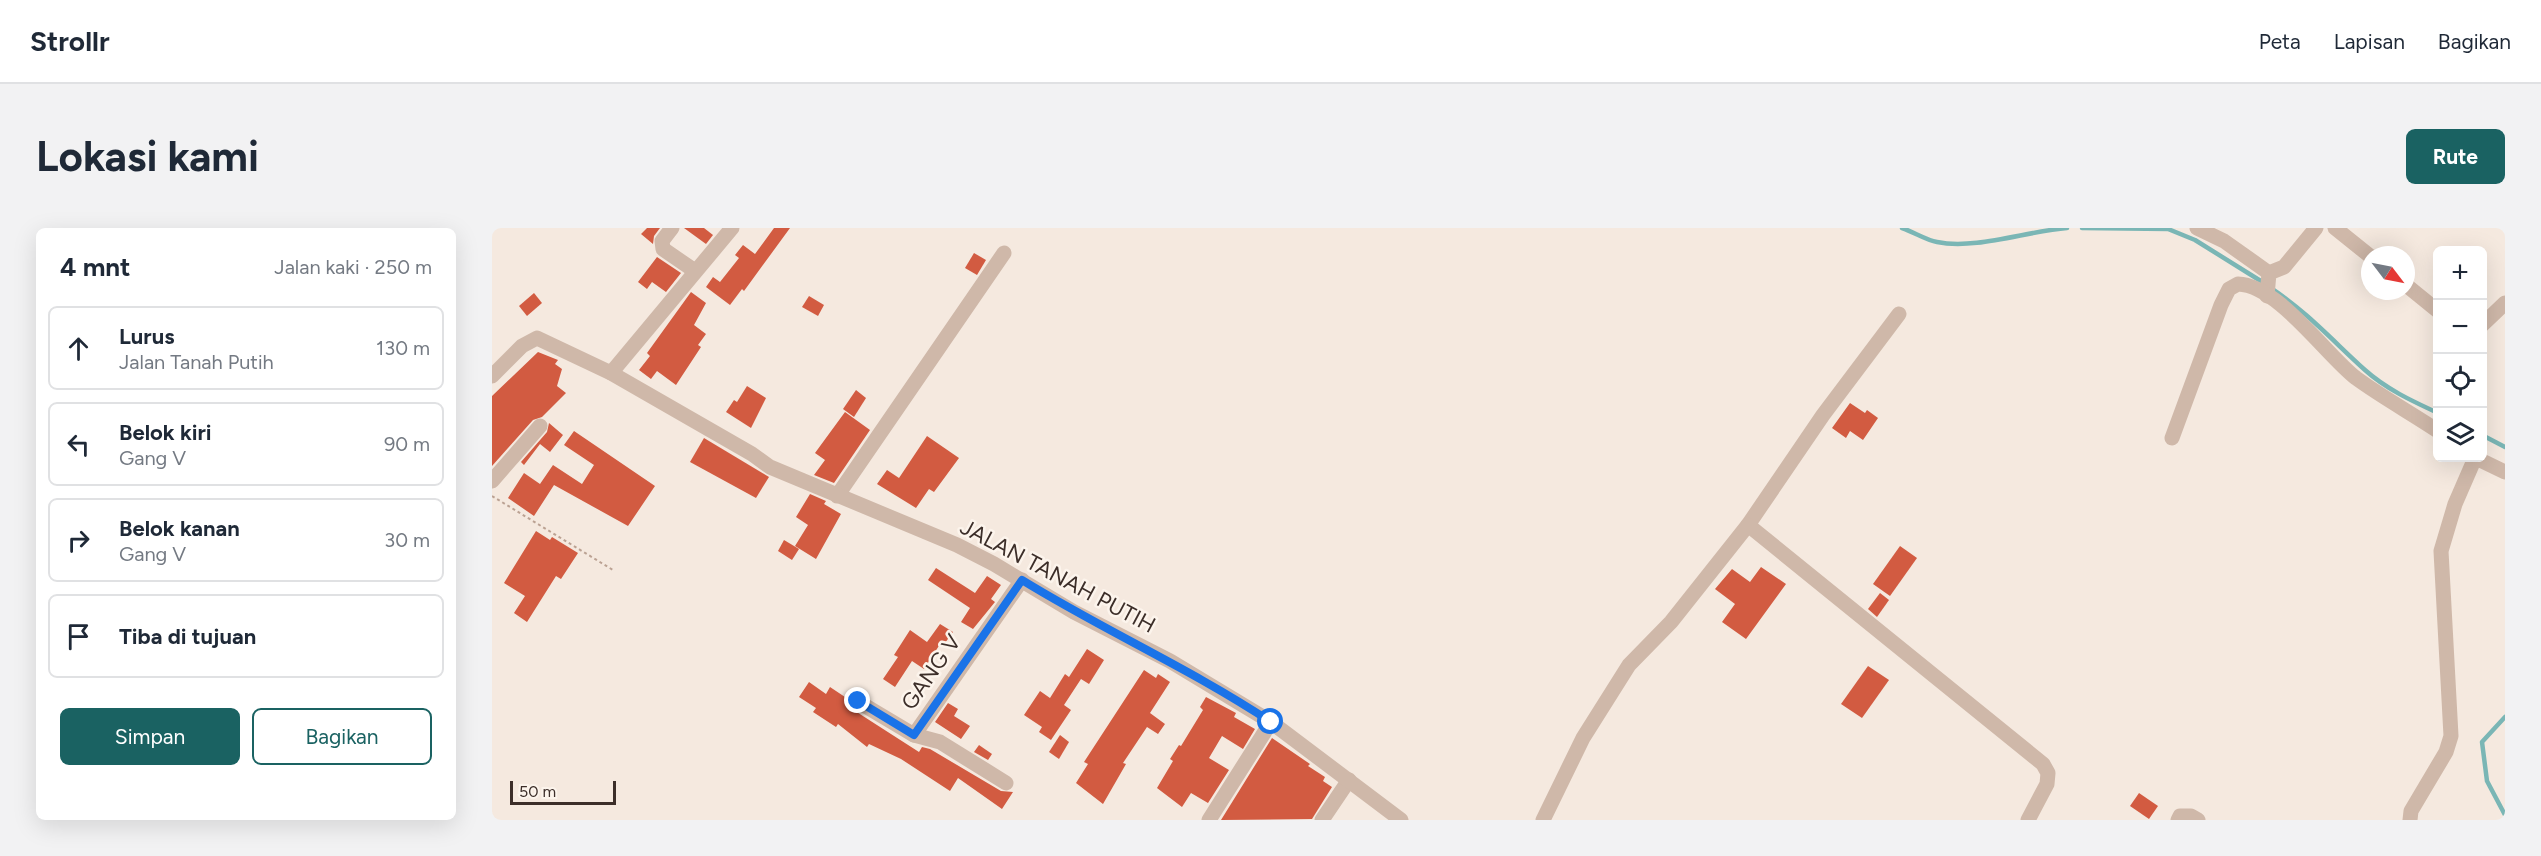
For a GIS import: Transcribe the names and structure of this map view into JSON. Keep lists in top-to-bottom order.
{
  "streets": {
    "street": ["JALAN TANAH PUTIH", "GANG V"]
  },
  "crossings": [
    ["JALAN TANAH PUTIH", "GANG V"]
  ],
  "scale_bar": "50 m",
  "north": "bottom right",
  "page": {
    "header": "Strollr",
    "nav": ["Peta", "Lapisan", "Bagikan"],
    "buttons": [
      "Rute",
      ["Simpan", "Bagikan"]
    ],
    "title": "Lokasi kami",
    "heading": ["4 mnt", "Jalan kaki · 250 m"],
    "map_buttons": ["+", "−"],
    "list": [
      ["Lurus", "Jalan Tanah Putih", "130 m"],
      ["Belok kiri", "Gang V", "90 m"],
      ["Belok kanan", "Gang V", "30 m"],
      "Tiba di tujuan"
    ],
    "scale": "50 m"
  }
}
